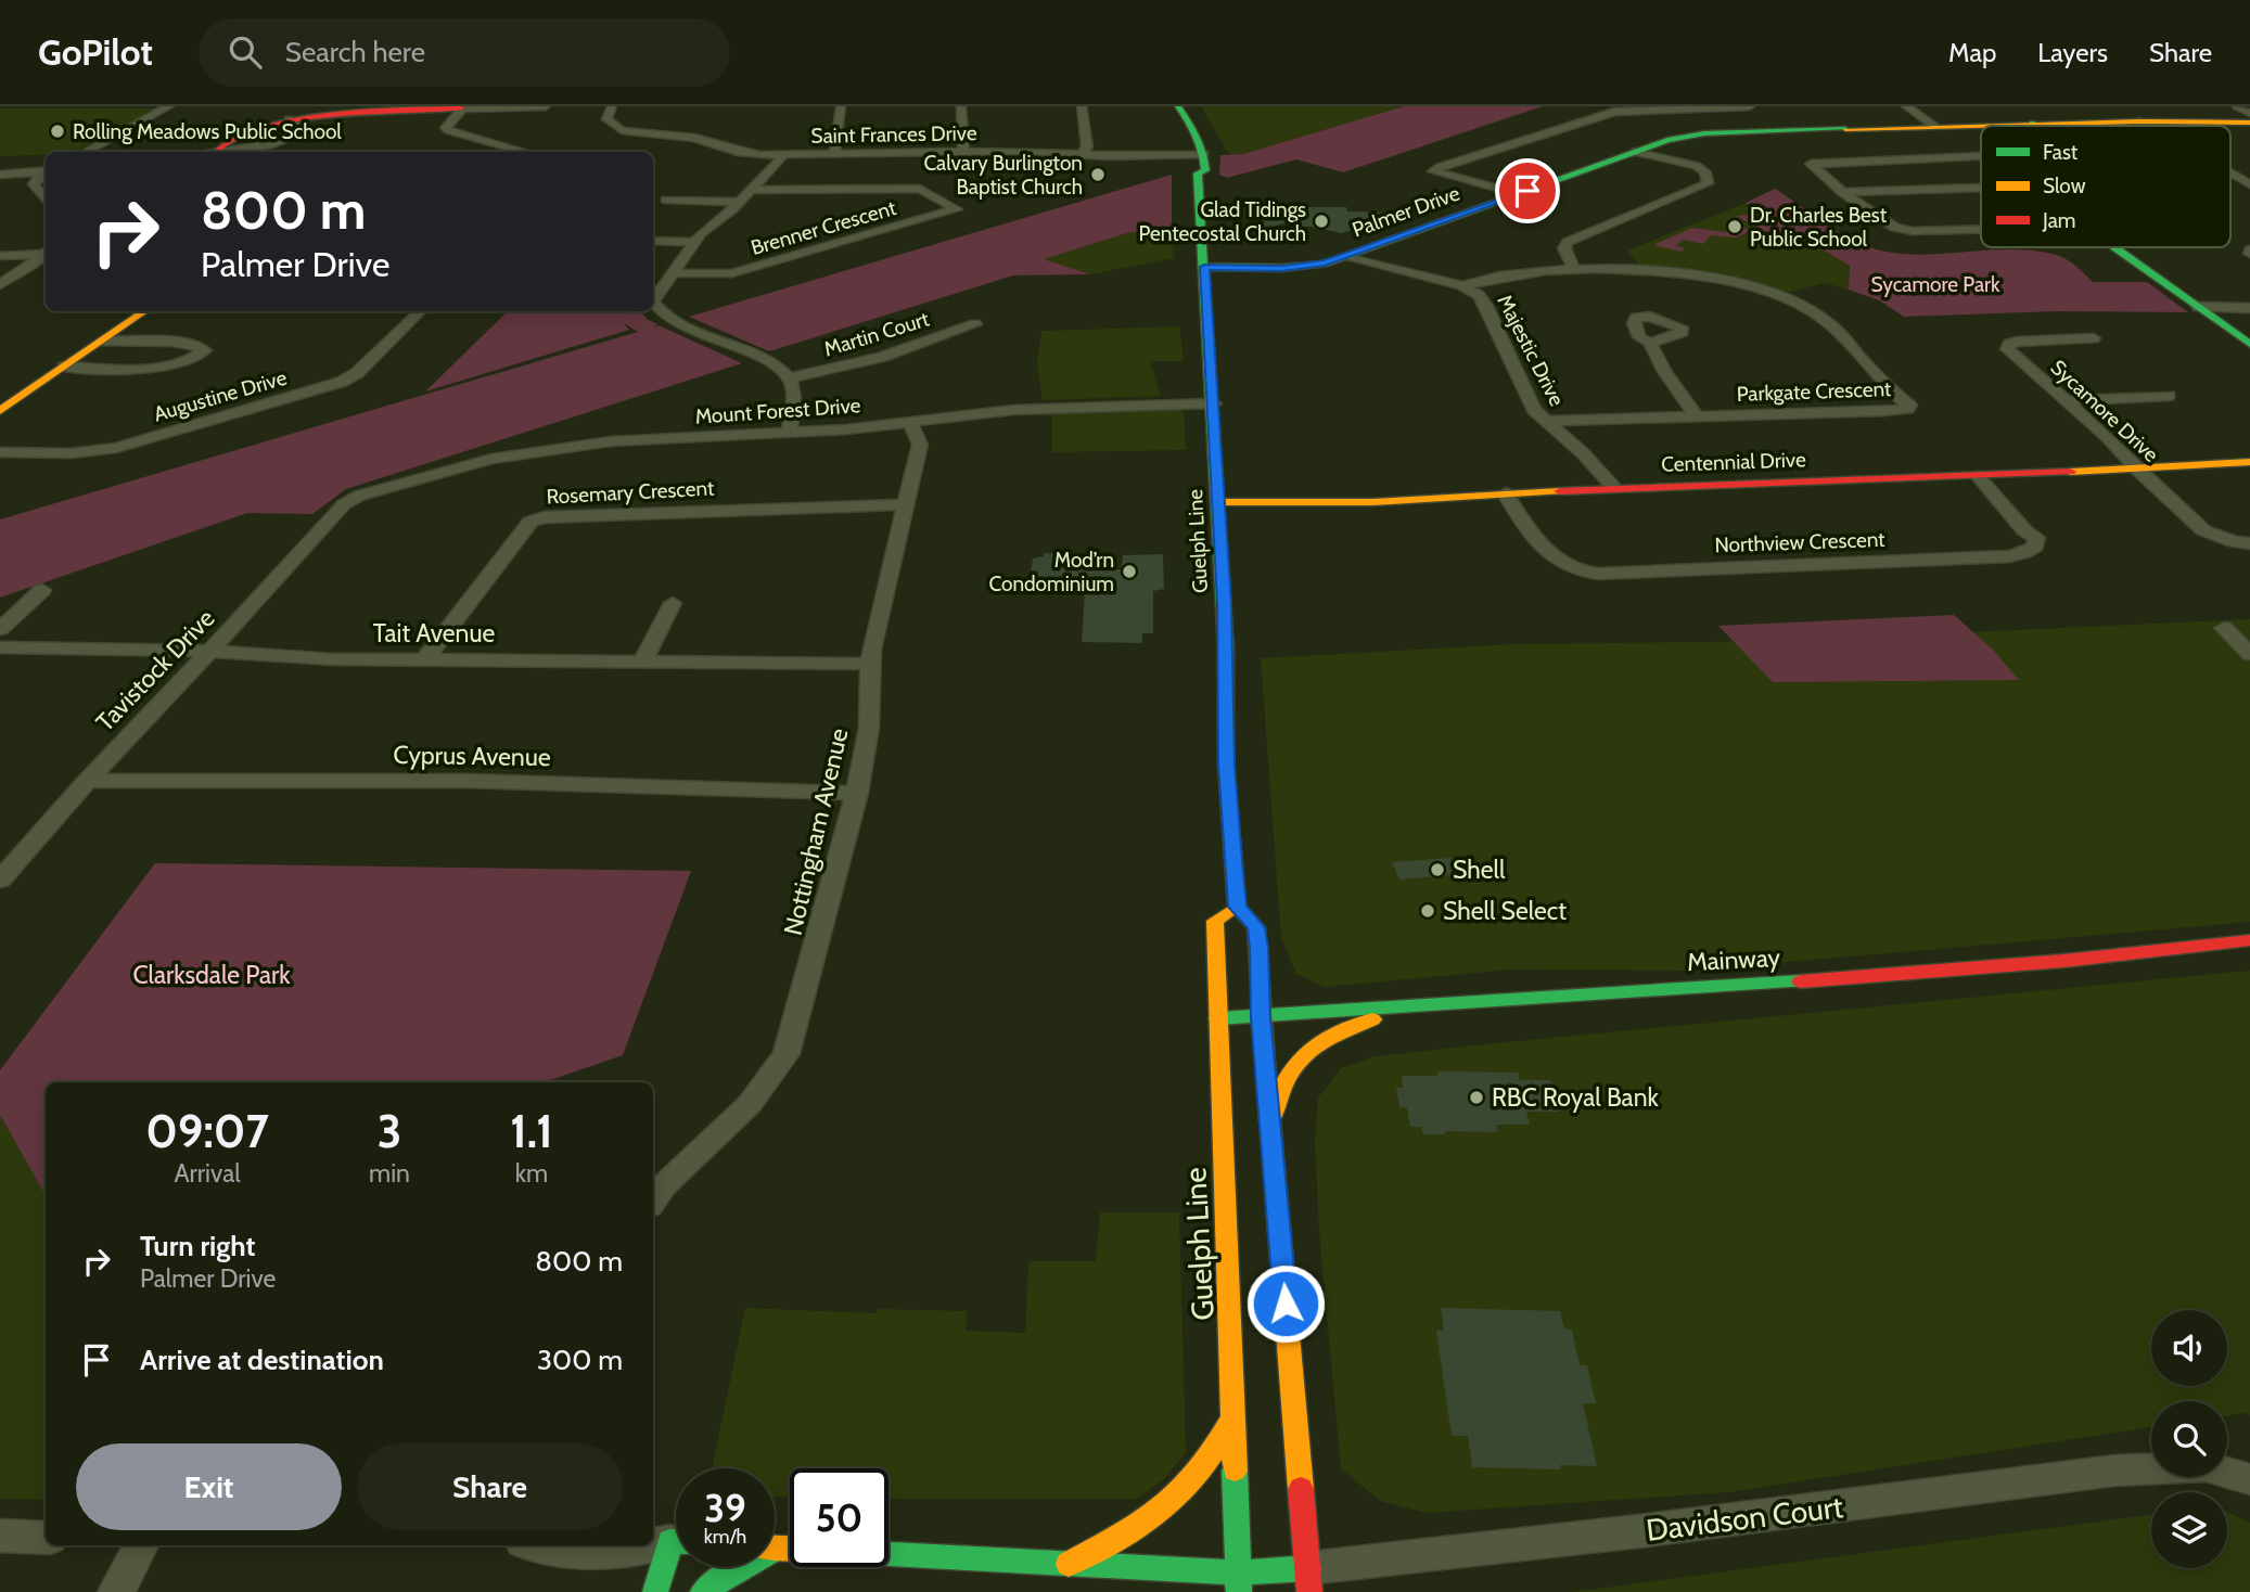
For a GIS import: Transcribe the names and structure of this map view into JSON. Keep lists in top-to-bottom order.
{
  "streets": {
    "street": [
      "Saint Frances Drive",
      "Palmer Drive",
      "Brenner Crescent",
      "Martin Court",
      "Majestic Drive",
      "Parkgate Crescent",
      "Augustine Drive",
      "Mount Forest Drive",
      "Sycamore Drive",
      "Centennial Drive",
      "Rosemary Crescent",
      "Guelph Line",
      "Northview Crescent",
      "Tait Avenue",
      "Tavistock Drive",
      "Cyprus Avenue",
      "Nottingham Avenue",
      "Mainway",
      "Davidson Court"
    ]
  },
  "crossings": [
    ["Saint Frances Drive", "Guelph Line"],
    ["Palmer Drive", "Majestic Drive"],
    ["Palmer Drive", "Guelph Line"],
    ["Majestic Drive", "Parkgate Crescent"],
    ["Majestic Drive", "Centennial Drive"],
    ["Mount Forest Drive", "Guelph Line"],
    ["Mount Forest Drive", "Tavistock Drive"],
    ["Mount Forest Drive", "Nottingham Avenue"],
    ["Sycamore Drive", "Centennial Drive"],
    ["Centennial Drive", "Guelph Line"],
    ["Centennial Drive", "Northview Crescent"],
    ["Rosemary Crescent", "Tait Avenue"],
    ["Rosemary Crescent", "Nottingham Avenue"],
    ["Guelph Line", "Mainway"],
    ["Guelph Line", "Davidson Court"],
    ["Tait Avenue", "Tavistock Drive"],
    ["Tait Avenue", "Nottingham Avenue"],
    ["Tavistock Drive", "Cyprus Avenue"],
    ["Cyprus Avenue", "Nottingham Avenue"]
  ],
  "parks": ["Sycamore Park", "Clarksdale Park"],
  "places": [
    "Rolling Meadows Public School",
    "Calvary Burlington Baptist Church",
    "Glad Tidings Pentecostal Church",
    "Dr. Charles Best Public School",
    "Mod’rn Condominium",
    "Shell",
    "Shell Select",
    "RBC Royal Bank"
  ],
  "legend": ["Fast", "Slow", "Jam"],
  "page": {
    "header": "GoPilot",
    "search": "Search here",
    "nav": ["Map", "Layers", "Share"],
    "turn": ["800 m", "Palmer Drive"],
    "eta": [
      "09:07",
      "Arrival",
      "3",
      "min",
      "1.1",
      "km"
    ],
    "list": [
      {
        "name": "Turn right",
        "note": "Palmer Drive",
        "value": "800 m"
      },
      {
        "name": "Arrive at destination",
        "value": "300 m"
      }
    ],
    "buttons": ["Exit", "Share"],
    "speed": "39 km/h",
    "limit": "50"
  }
}
